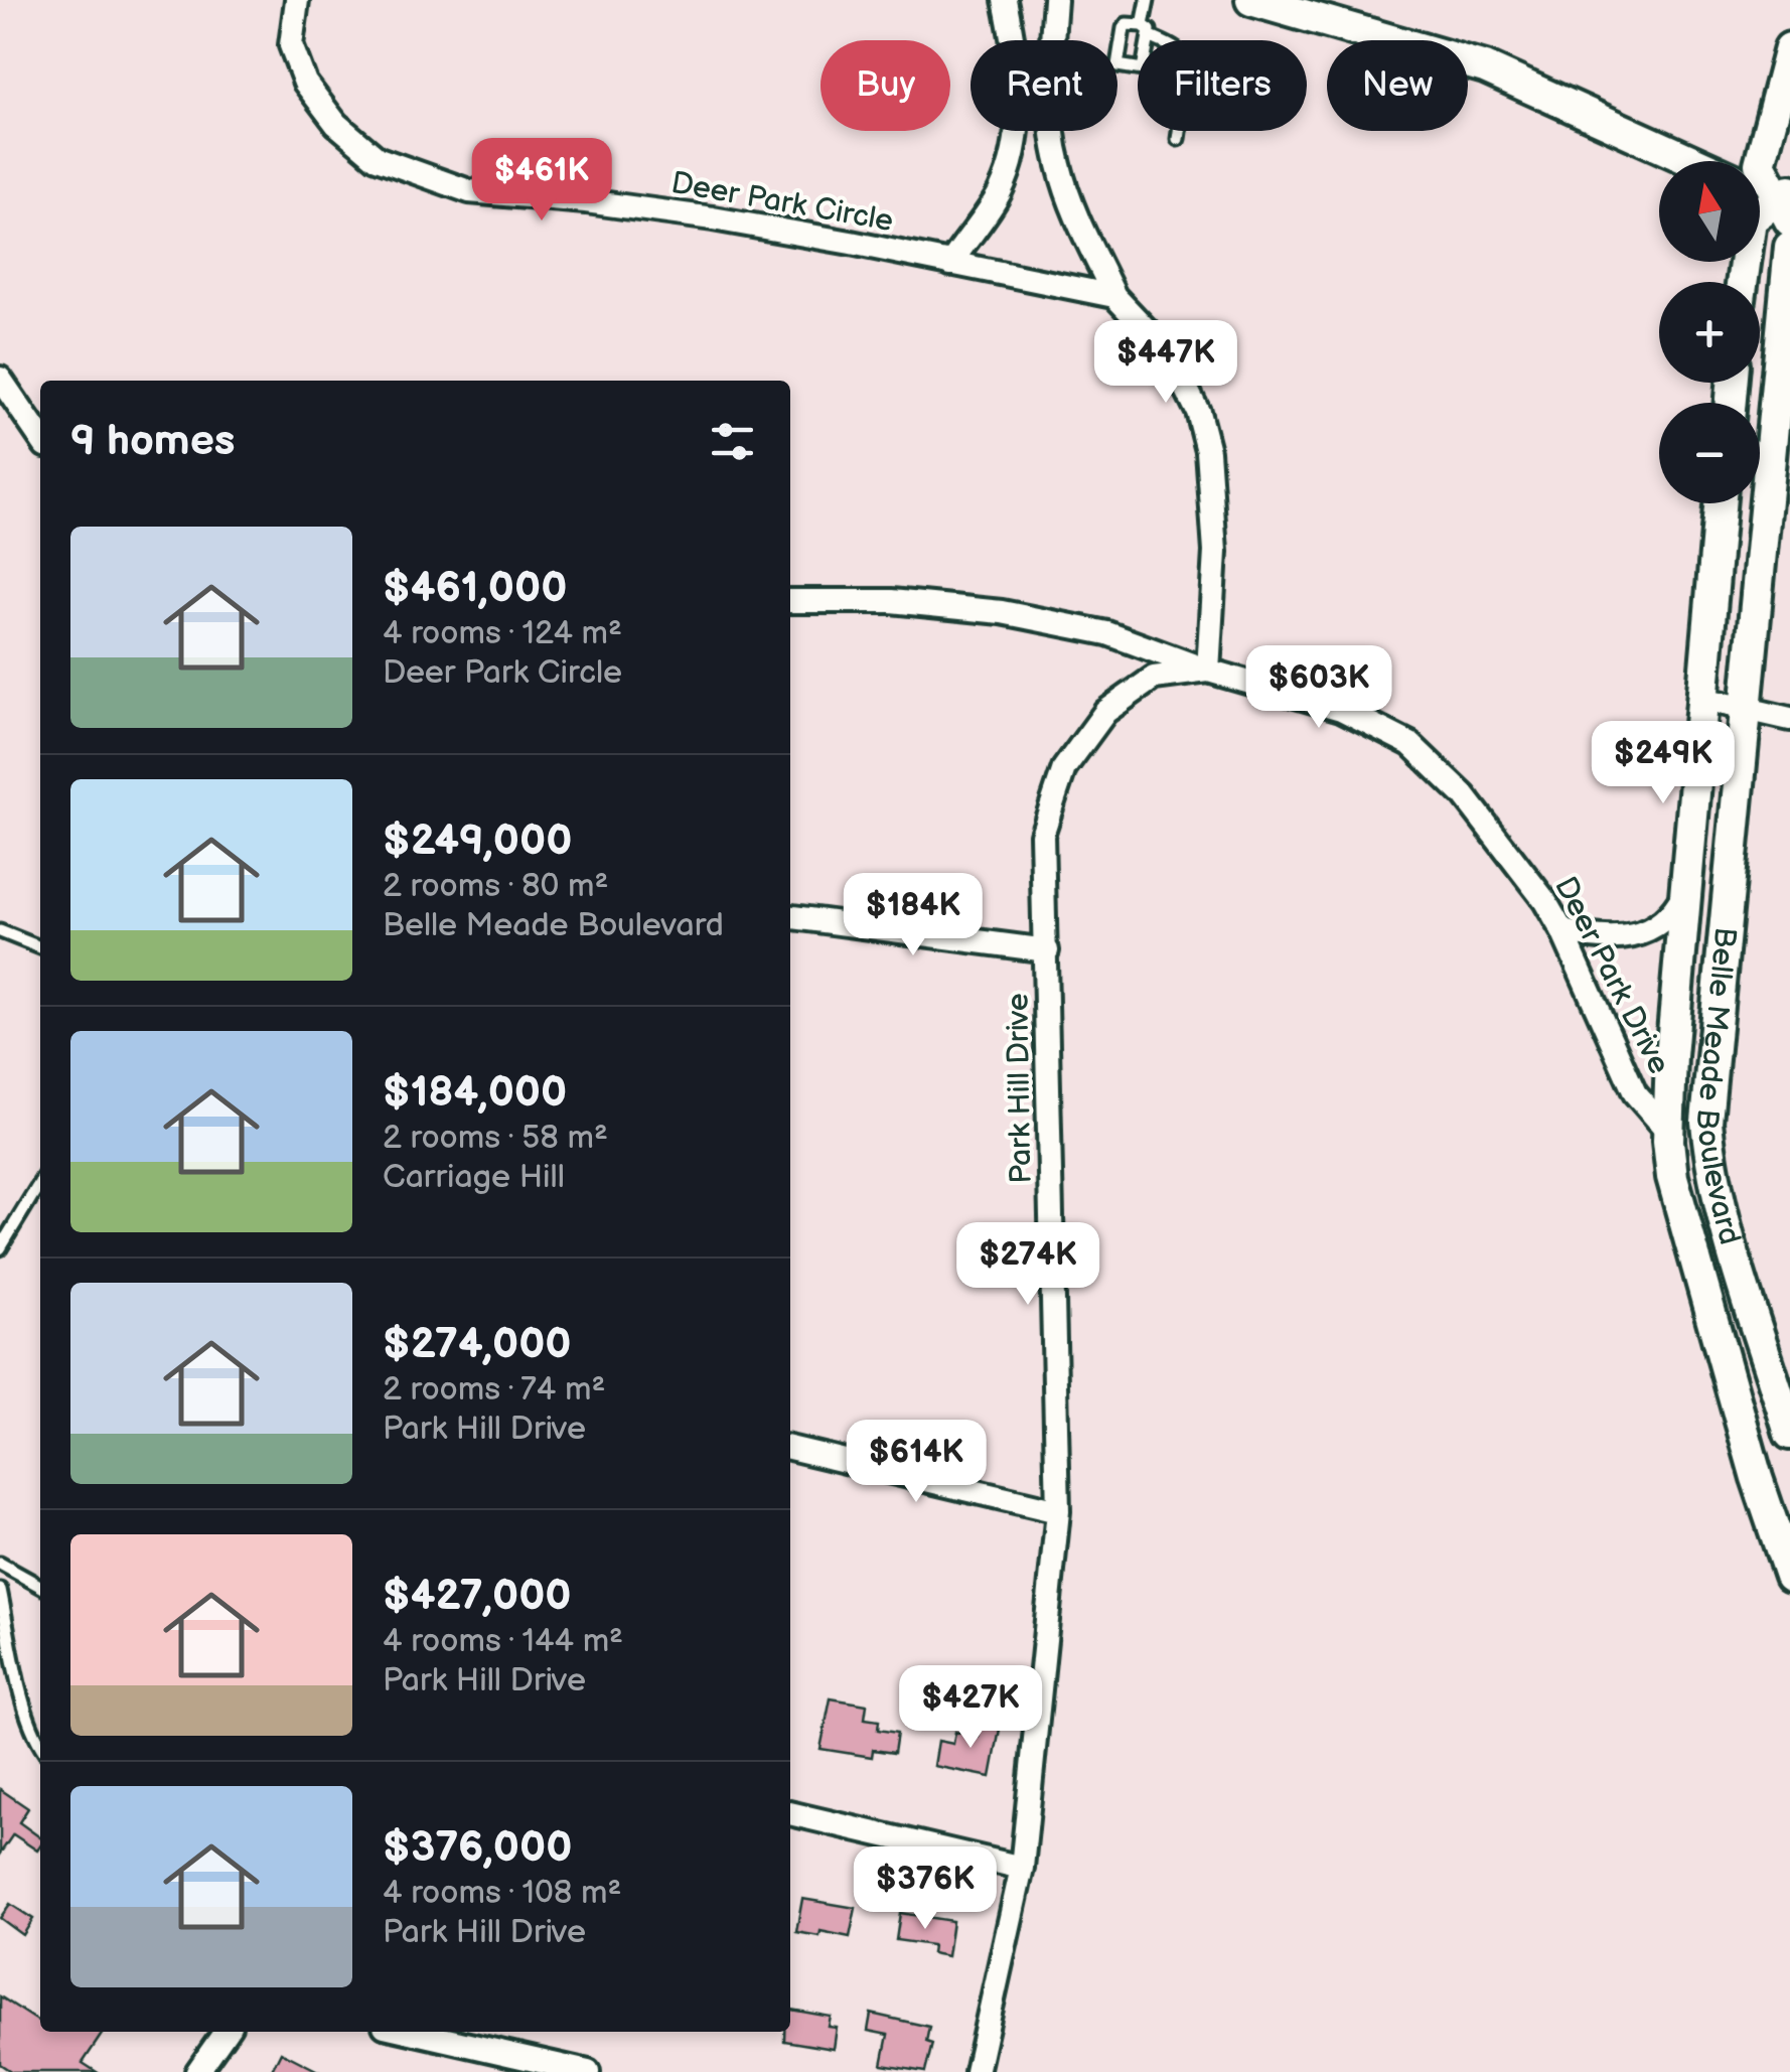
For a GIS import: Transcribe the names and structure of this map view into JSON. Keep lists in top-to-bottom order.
{
  "streets": {
    "main road": ["Belle Meade Boulevard"],
    "street": ["Deer Park Circle", "Deer Park Drive", "Park Hill Drive"]
  },
  "crossings": [
    ["Deer Park Drive", "Belle Meade Boulevard"],
    ["Deer Park Drive", "Park Hill Drive"]
  ],
  "north": "top",
  "page": {
    "chip": [
      "Buy",
      "Rent",
      "Filters",
      "New"
    ],
    "price": [
      "$461K",
      "$447K",
      "$603K",
      "$249K",
      "$184K",
      "$274K",
      "$614K",
      "$427K",
      "$376K"
    ],
    "map_buttons": ["+", "−"],
    "heading": "9 homes",
    "list": [
      {
        "name": "$461,000",
        "note": "4 rooms · 124 m² · Deer Park Circle"
      },
      {
        "name": "$249,000",
        "note": "2 rooms · 80 m² · Belle Meade Boulevard"
      },
      {
        "name": "$184,000",
        "note": "2 rooms · 58 m² · Carriage Hill"
      },
      {
        "name": "$274,000",
        "note": "2 rooms · 74 m² · Park Hill Drive"
      },
      {
        "name": "$427,000",
        "note": "4 rooms · 144 m² · Park Hill Drive"
      },
      {
        "name": "$376,000",
        "note": "4 rooms · 108 m² · Park Hill Drive"
      }
    ]
  }
}
